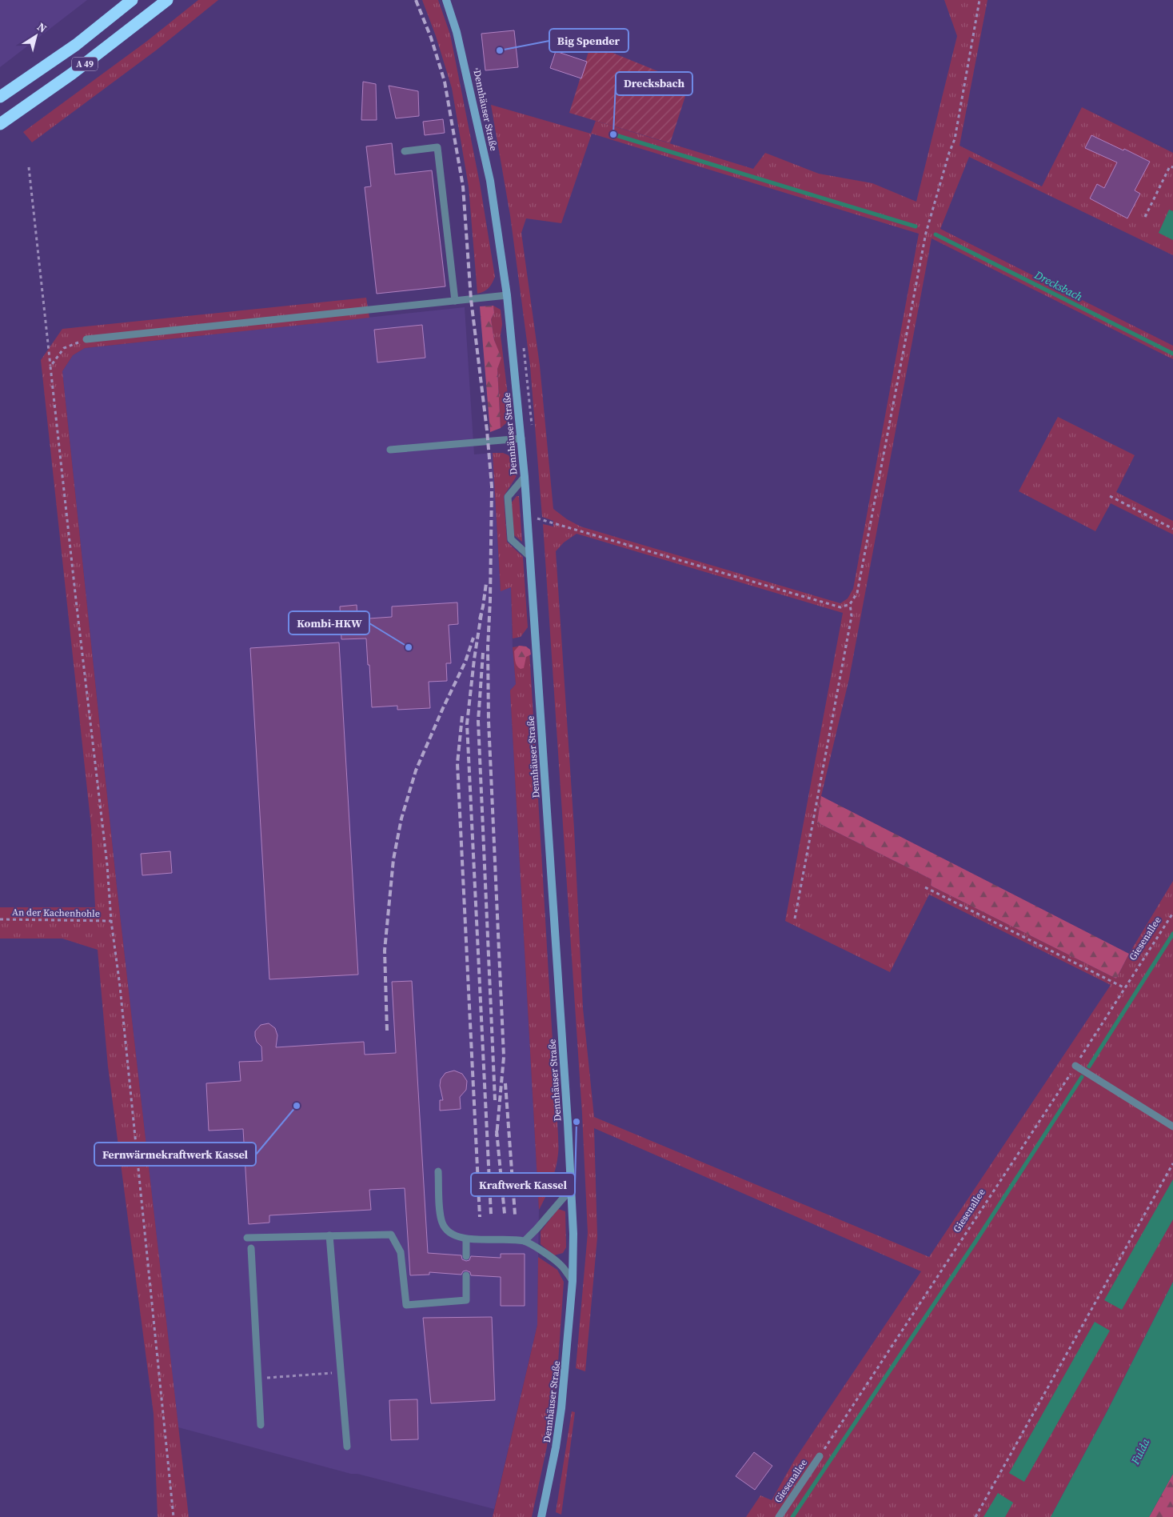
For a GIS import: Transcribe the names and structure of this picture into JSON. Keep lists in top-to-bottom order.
{
  "streets": {
    "highway": ["A 49"],
    "street": ["Dennhäuser Straße"],
    "lane": ["Giesenallee"],
    "path": ["An der Kachenhohle"]
  },
  "water": ["Drecksbach", "Fulda"],
  "places": [
    "Big Spender",
    "Drecksbach",
    "Kombi-HKW",
    "Fernwärmekraftwerk Kassel",
    "Kraftwerk Kassel"
  ],
  "north": "top right"
}
